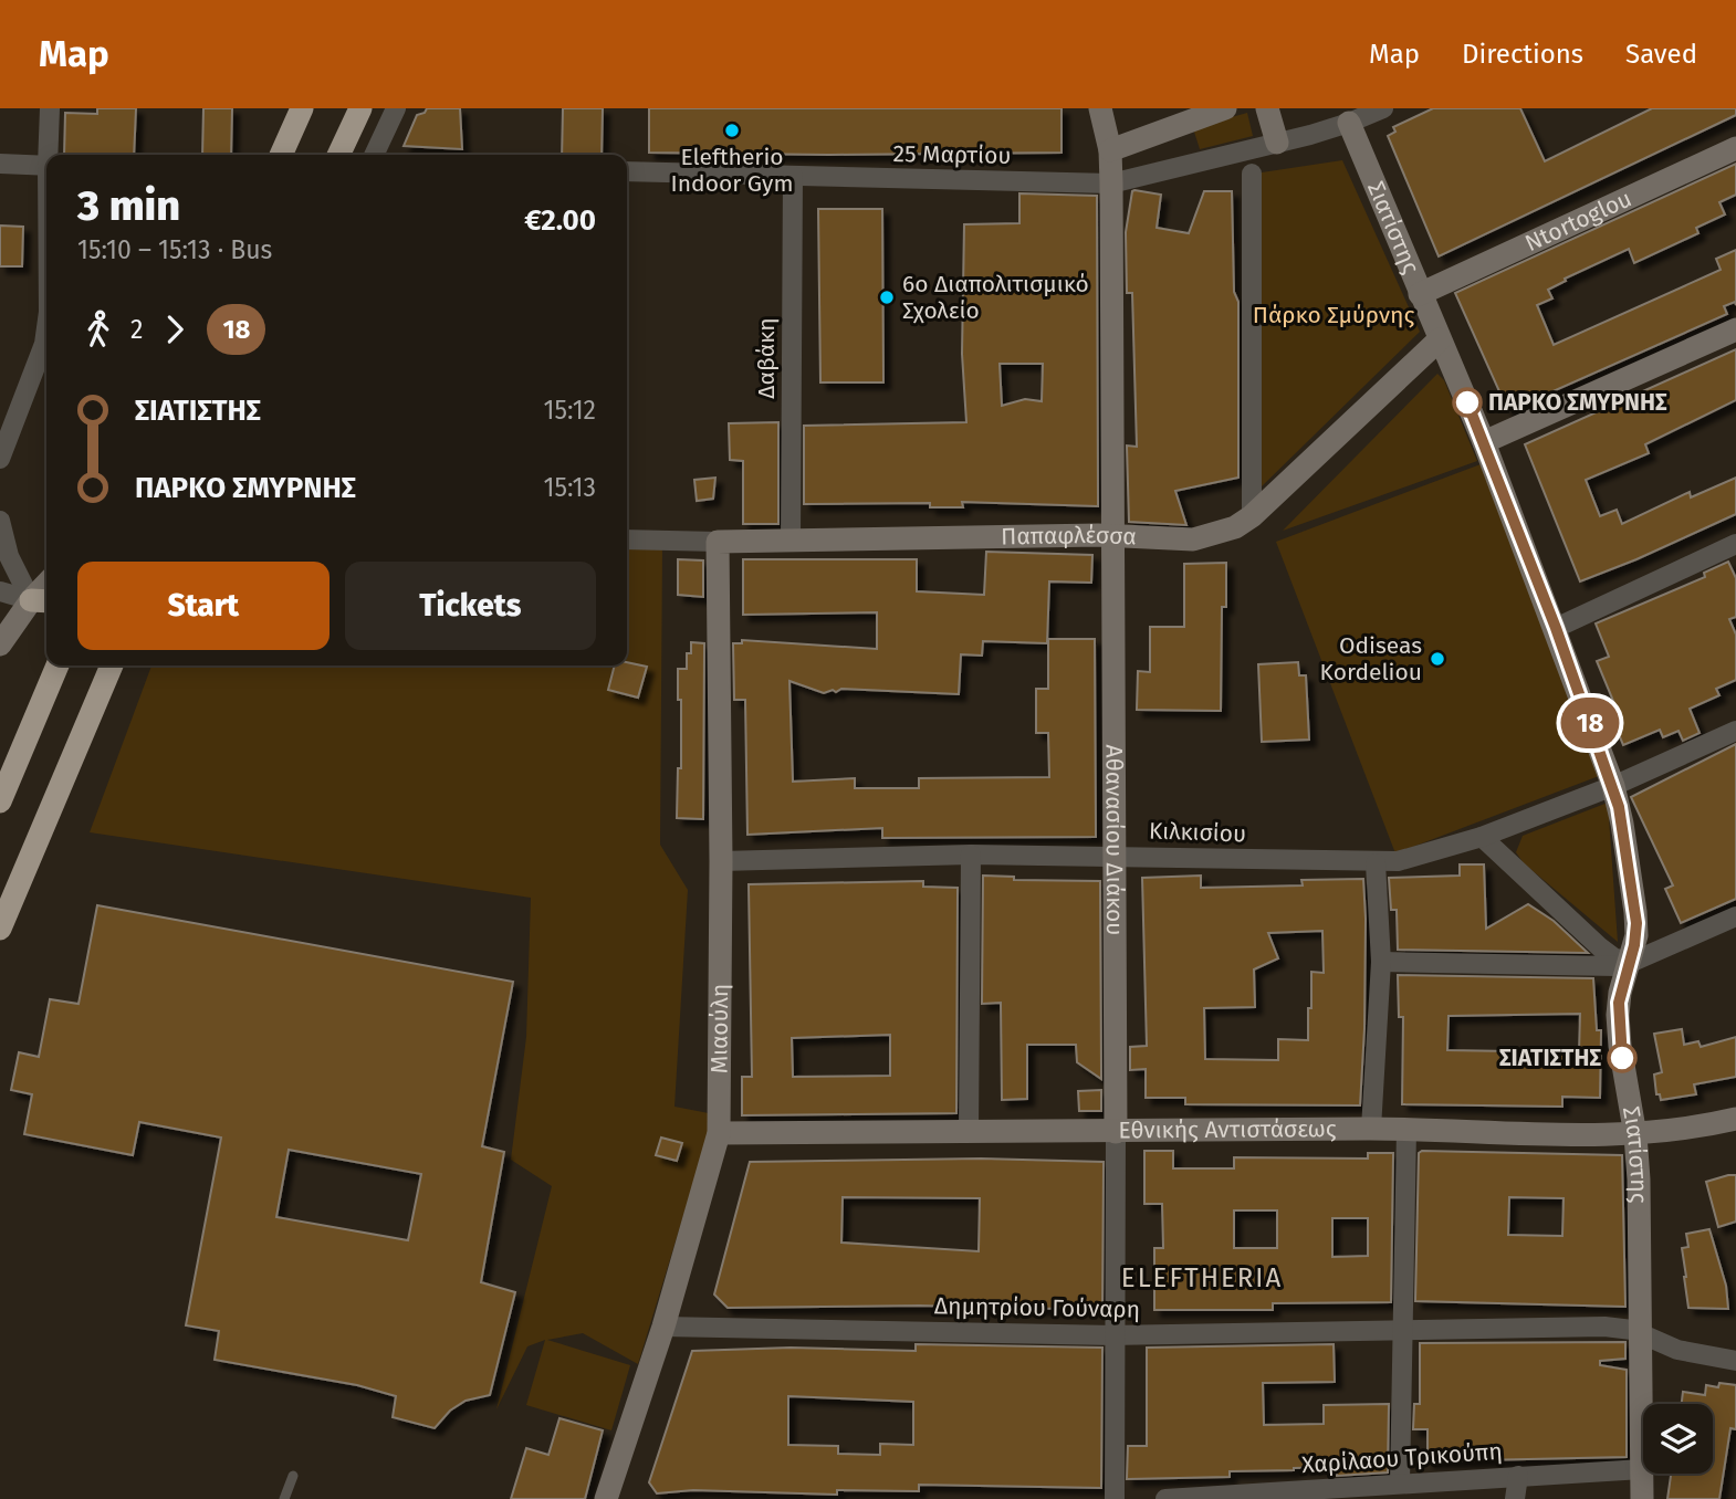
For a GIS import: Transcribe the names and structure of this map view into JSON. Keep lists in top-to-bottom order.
{
  "streets": {
    "street": [
      "25 Μαρτίου",
      "Ntortoglou",
      "Σιατίστης",
      "Δαβάκη",
      "Παπαφλέσσα",
      "Κιλκισίου",
      "Αθανασίου Διάκου",
      "Μιαούλη",
      "Εθνικής Αντιστάσεως",
      "Δημητρίου Γούναρη",
      "Χαρίλαου Τρικούπη"
    ]
  },
  "crossings": [
    ["25 Μαρτίου", "Σιατίστης"],
    ["25 Μαρτίου", "Δαβάκη"],
    ["25 Μαρτίου", "Αθανασίου Διάκου"],
    ["Ntortoglou", "Σιατίστης"],
    ["Σιατίστης", "Παπαφλέσσα"],
    ["Σιατίστης", "Κιλκισίου"],
    ["Σιατίστης", "Εθνικής Αντιστάσεως"],
    ["Σιατίστης", "Δημητρίου Γούναρη"],
    ["Σιατίστης", "Χαρίλαου Τρικούπη"],
    ["Δαβάκη", "Παπαφλέσσα"],
    ["Παπαφλέσσα", "Αθανασίου Διάκου"],
    ["Παπαφλέσσα", "Μιαούλη"],
    ["Κιλκισίου", "Αθανασίου Διάκου"],
    ["Κιλκισίου", "Μιαούλη"],
    ["Αθανασίου Διάκου", "Εθνικής Αντιστάσεως"],
    ["Αθανασίου Διάκου", "Δημητρίου Γούναρη"],
    ["Μιαούλη", "Εθνικής Αντιστάσεως"],
    ["Μιαούλη", "Δημητρίου Γούναρη"]
  ],
  "districts": ["ELEFTHERIA"],
  "parks": ["Πάρκο Σμύρνης"],
  "places": [
    "Eleftherio Indoor Gym",
    "6ο Διαπολιτισμικό Σχολείο",
    "ΠΑΡΚΟ ΣΜΥΡΝΗΣ",
    "Odiseas Kordeliou",
    "ΣΙΑΤΙΣΤΗΣ"
  ],
  "lines": ["bus line 18"],
  "page": {
    "header": "Map",
    "nav": ["Map", "Directions", "Saved"],
    "on_map": "18",
    "heading": ["3 min", "15:10 – 15:13 · Bus", "€2.00"],
    "legs": ["2", "18"],
    "list": [
      {
        "name": "ΣΙΑΤΙΣΤΗΣ",
        "value": "15:12"
      },
      {
        "name": "ΠΑΡΚΟ ΣΜΥΡΝΗΣ",
        "value": "15:13"
      }
    ],
    "buttons": ["Start", "Tickets"]
  }
}
